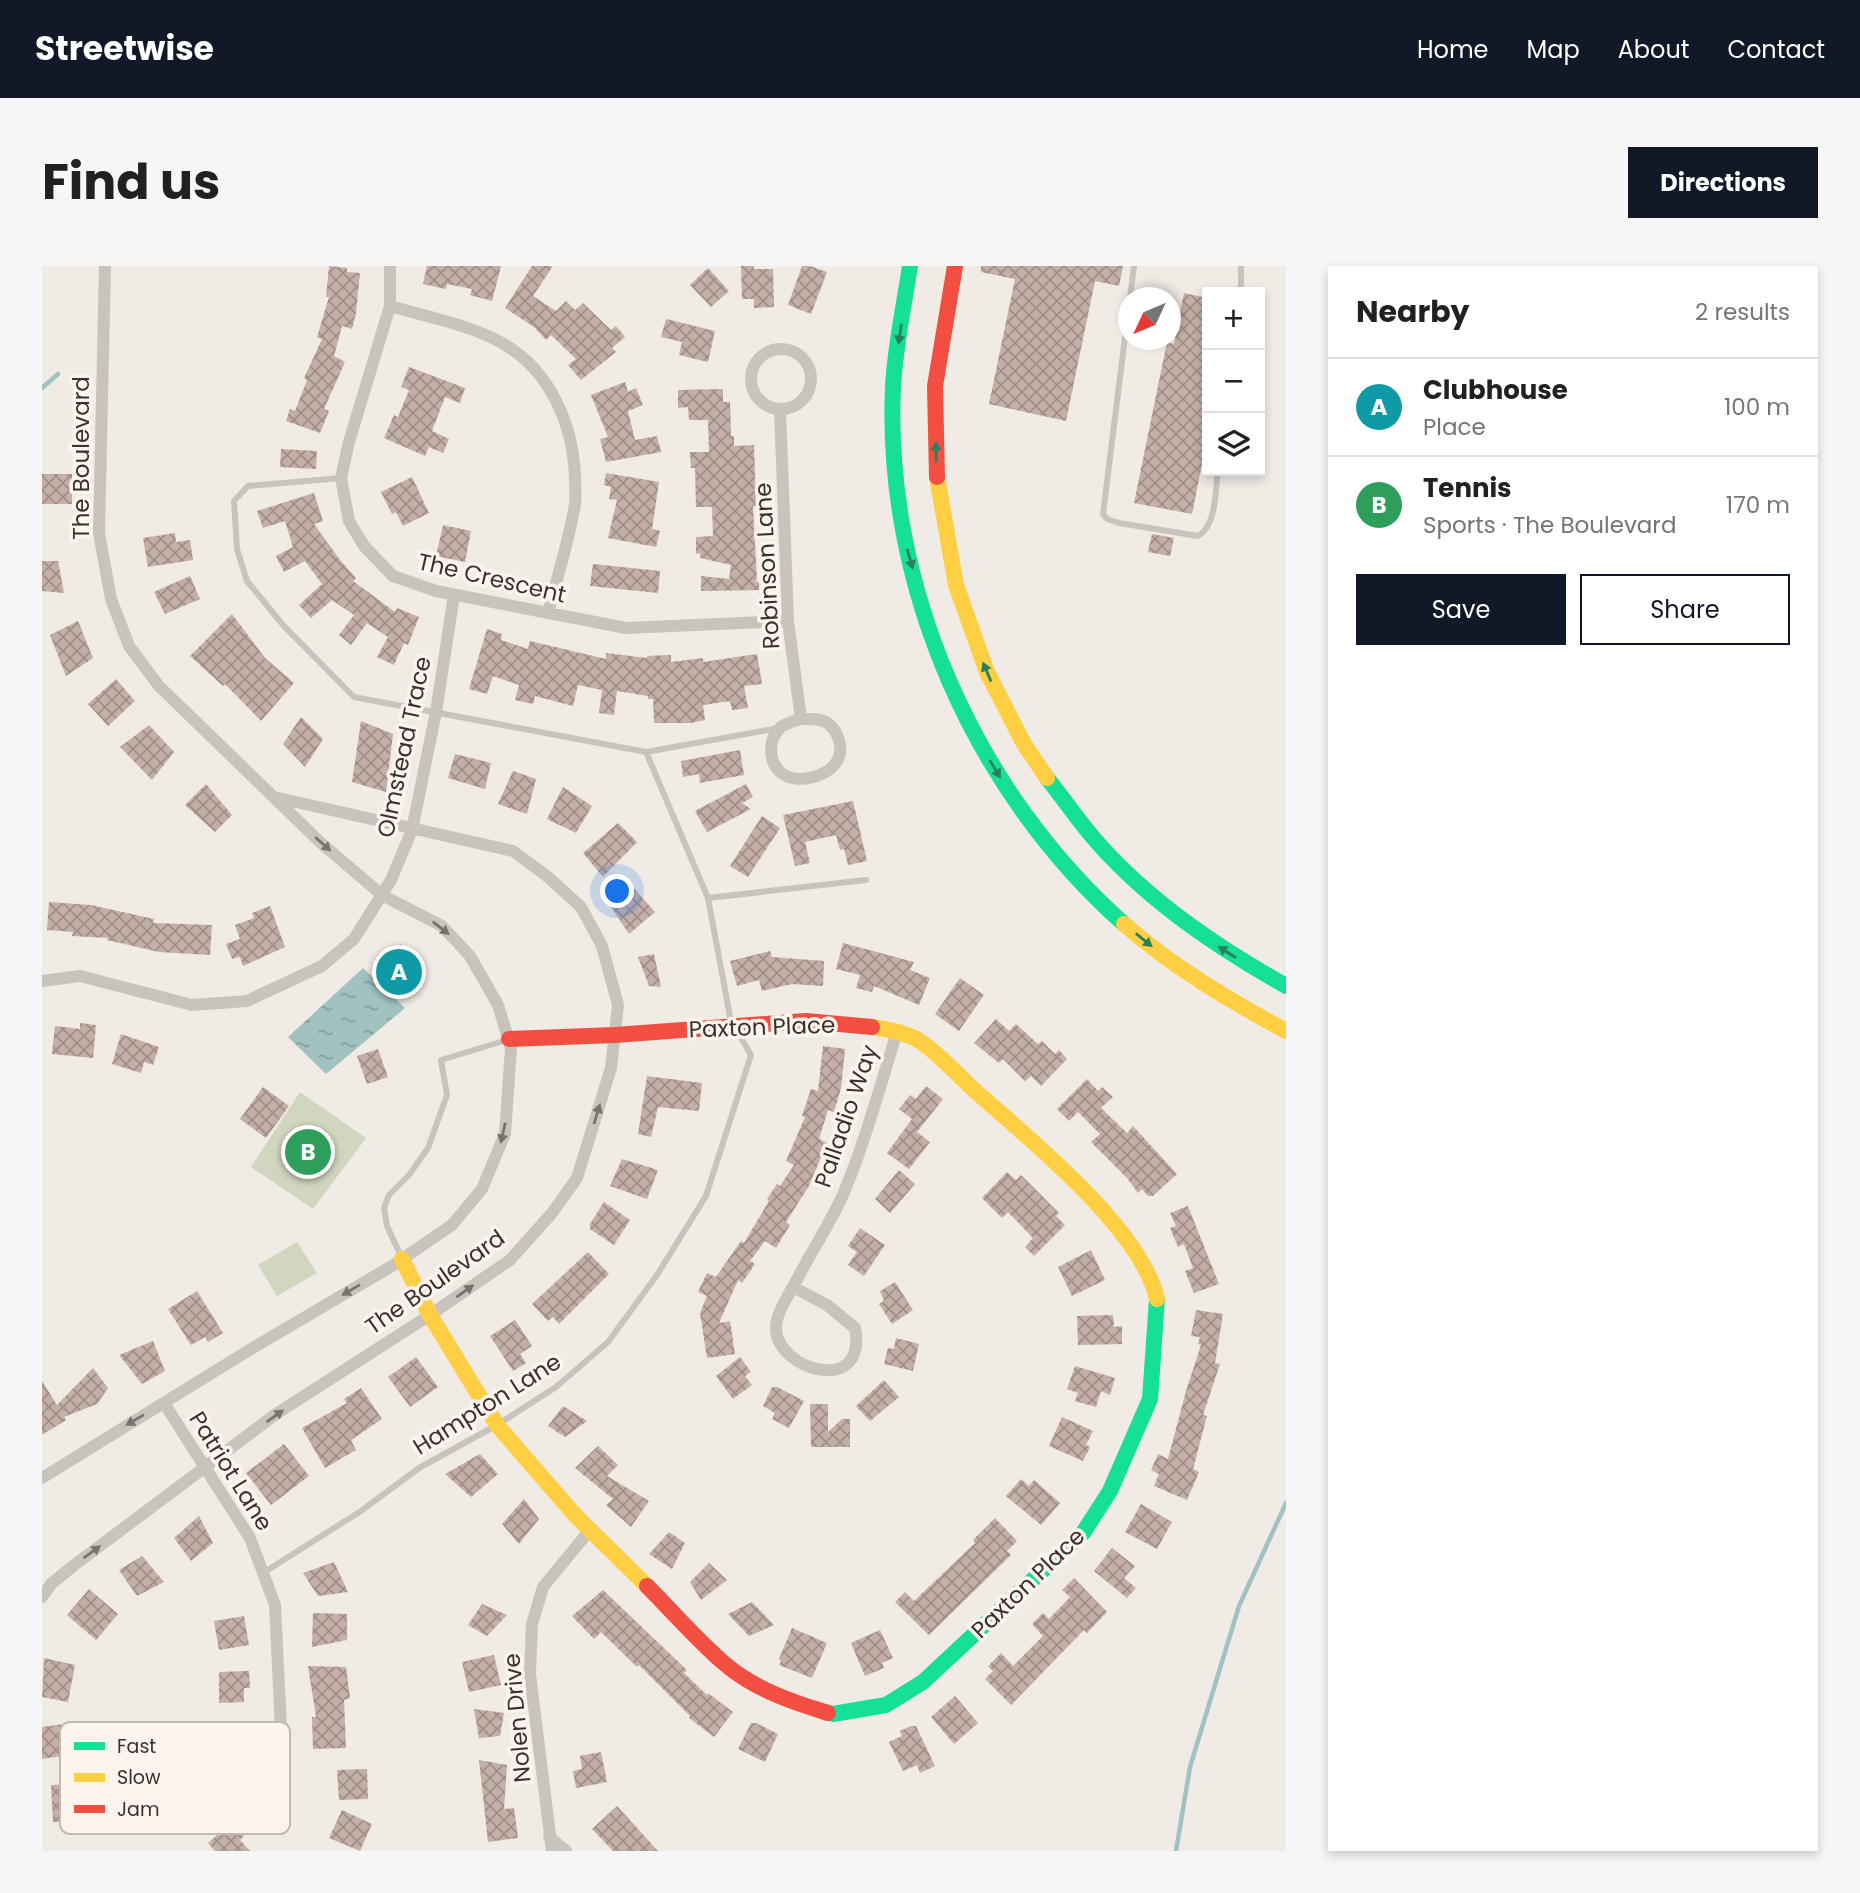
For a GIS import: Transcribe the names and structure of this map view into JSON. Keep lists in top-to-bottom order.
{
  "streets": {
    "street": [
      "The Boulevard",
      "Robinson Lane",
      "The Crescent",
      "Olmstead Trace",
      "Paxton Place",
      "Palladio Way",
      "Patriot Lane",
      "Nolen Drive"
    ],
    "lane": ["Hampton Lane"]
  },
  "crossings": [
    ["The Boulevard", "Olmstead Trace"],
    ["The Boulevard", "Paxton Place"],
    ["The Boulevard", "Patriot Lane"],
    ["Robinson Lane", "The Crescent"],
    ["The Crescent", "Olmstead Trace"],
    ["Paxton Place", "Palladio Way"],
    ["Paxton Place", "Hampton Lane"],
    ["Paxton Place", "Nolen Drive"],
    ["Hampton Lane", "Patriot Lane"]
  ],
  "legend": ["Fast", "Slow", "Jam"],
  "north": "bottom left",
  "page": {
    "header": "Streetwise",
    "nav": [
      "Home",
      "Map",
      "About",
      "Contact"
    ],
    "title": "Find us",
    "buttons": [
      "Directions",
      ["Save", "Share"]
    ],
    "heading": ["Nearby", "2 results"],
    "map_buttons": ["+", "−"],
    "list": [
      {
        "mark": "A",
        "name": "Clubhouse",
        "note": "Place",
        "value": "100 m"
      },
      {
        "mark": "B",
        "name": "Tennis",
        "note": "Sports · The Boulevard",
        "value": "170 m"
      }
    ],
    "pins": ["A", "B"]
  }
}
